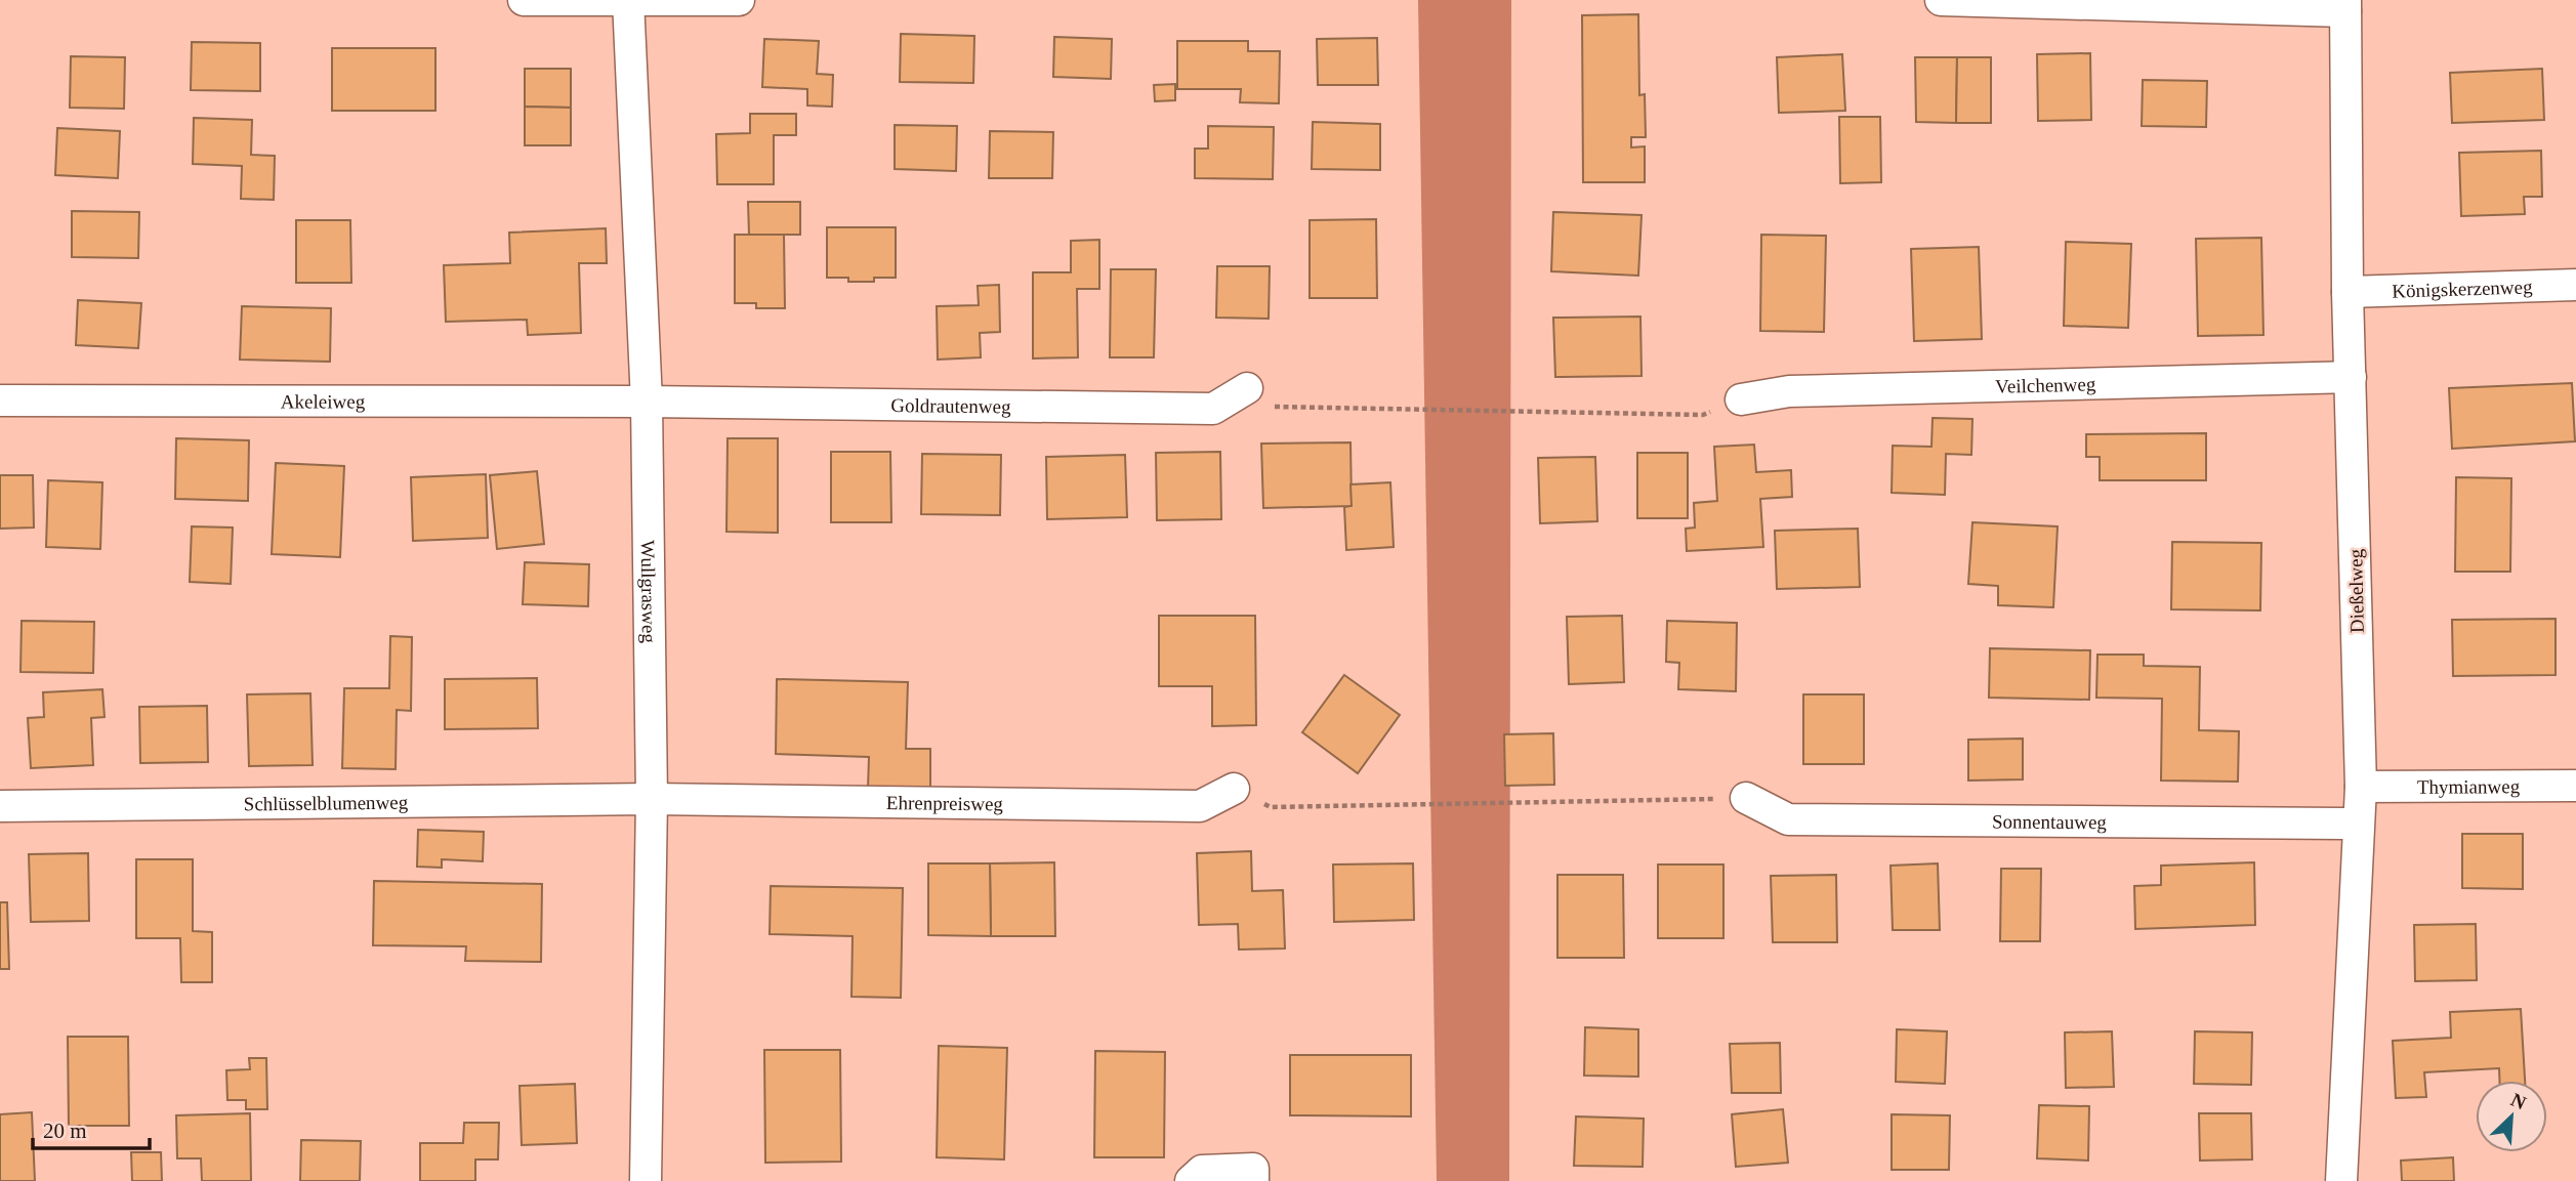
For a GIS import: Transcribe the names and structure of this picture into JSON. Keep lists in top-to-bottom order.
{
  "streets": {
    "street": [
      "Königskerzenweg",
      "Veilchenweg",
      "Akeleiweg",
      "Goldrautenweg",
      "Wullgrasweg",
      "Dießelweg",
      "Thymianweg",
      "Schlüsselblumenweg",
      "Ehrenpreisweg",
      "Sonnentauweg"
    ]
  },
  "crossings": [
    ["Königskerzenweg", "Dießelweg"],
    ["Veilchenweg", "Dießelweg"],
    ["Akeleiweg", "Goldrautenweg"],
    ["Akeleiweg", "Wullgrasweg"],
    ["Goldrautenweg", "Wullgrasweg"],
    ["Wullgrasweg", "Schlüsselblumenweg"],
    ["Wullgrasweg", "Ehrenpreisweg"],
    ["Dießelweg", "Thymianweg"],
    ["Dießelweg", "Sonnentauweg"],
    ["Schlüsselblumenweg", "Ehrenpreisweg"]
  ],
  "scale_bar": "20 m",
  "north": "top right"
}
